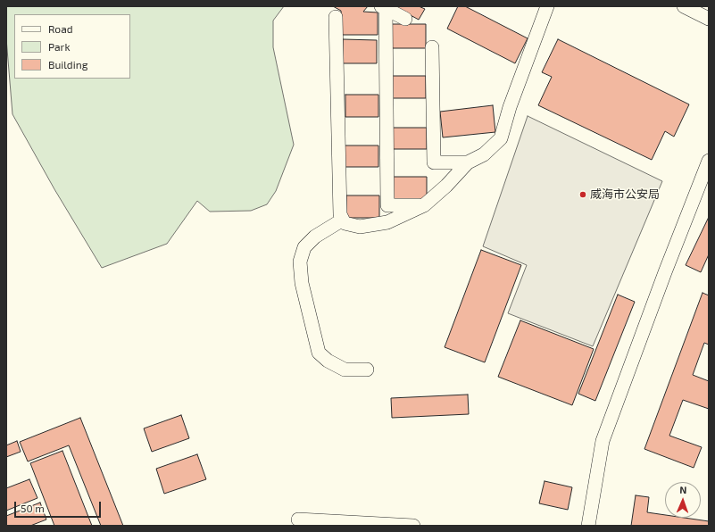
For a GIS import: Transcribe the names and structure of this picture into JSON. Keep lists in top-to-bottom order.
{
  "places": ["威海市公安局"],
  "legend": ["Road", "Park", "Building"],
  "scale_bar": "50 m",
  "north": "top"
}
